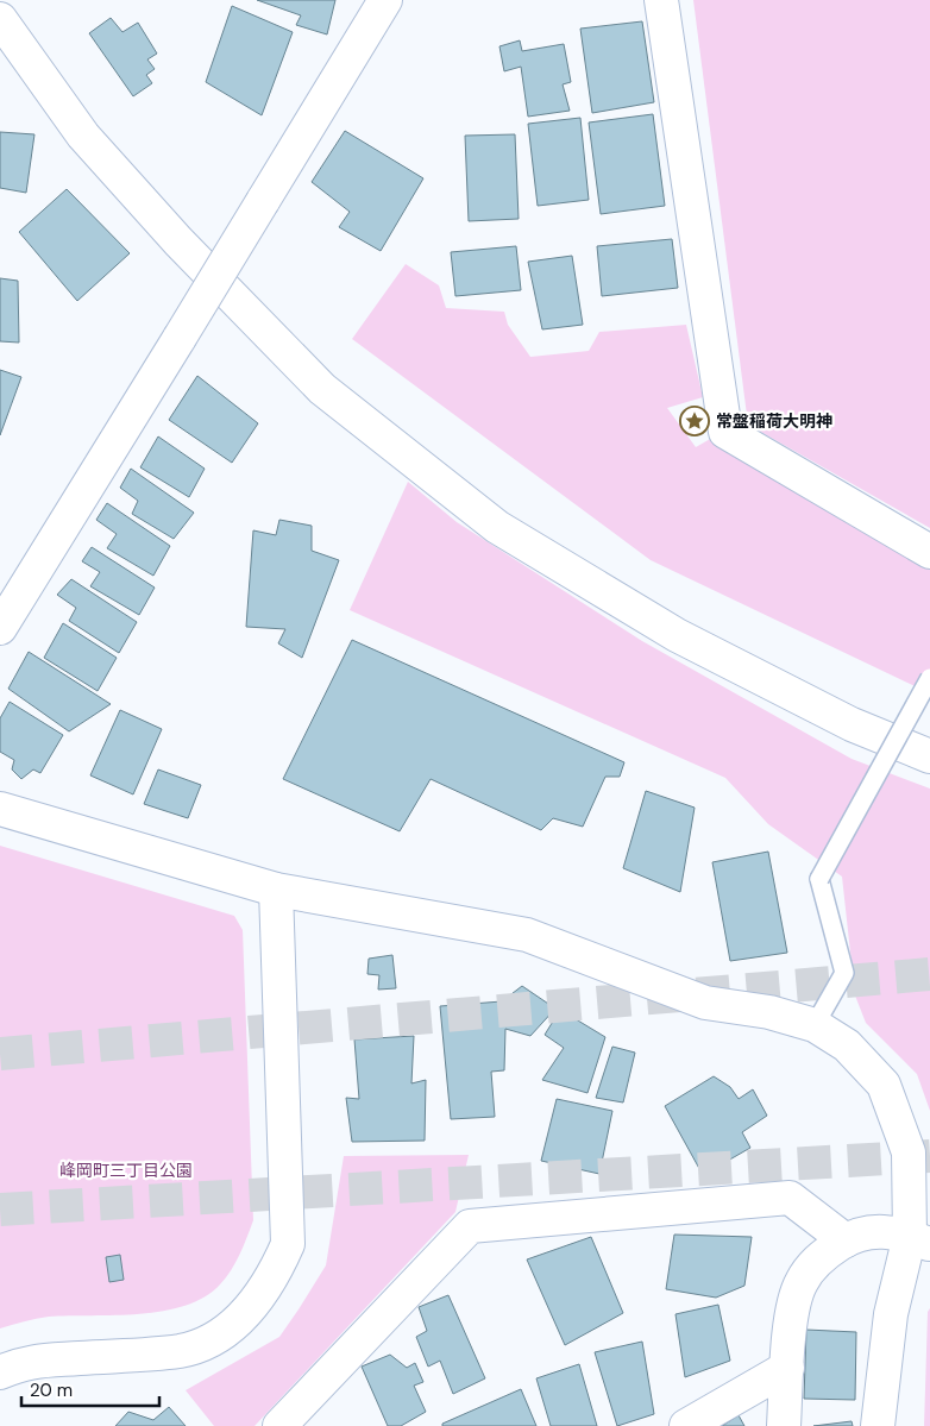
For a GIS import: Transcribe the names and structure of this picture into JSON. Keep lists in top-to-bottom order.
{
  "parks": ["峰岡町三丁目公園"],
  "places": {
    "place": ["常盤稲荷大明神"]
  },
  "scale_bar": "20 m"
}
